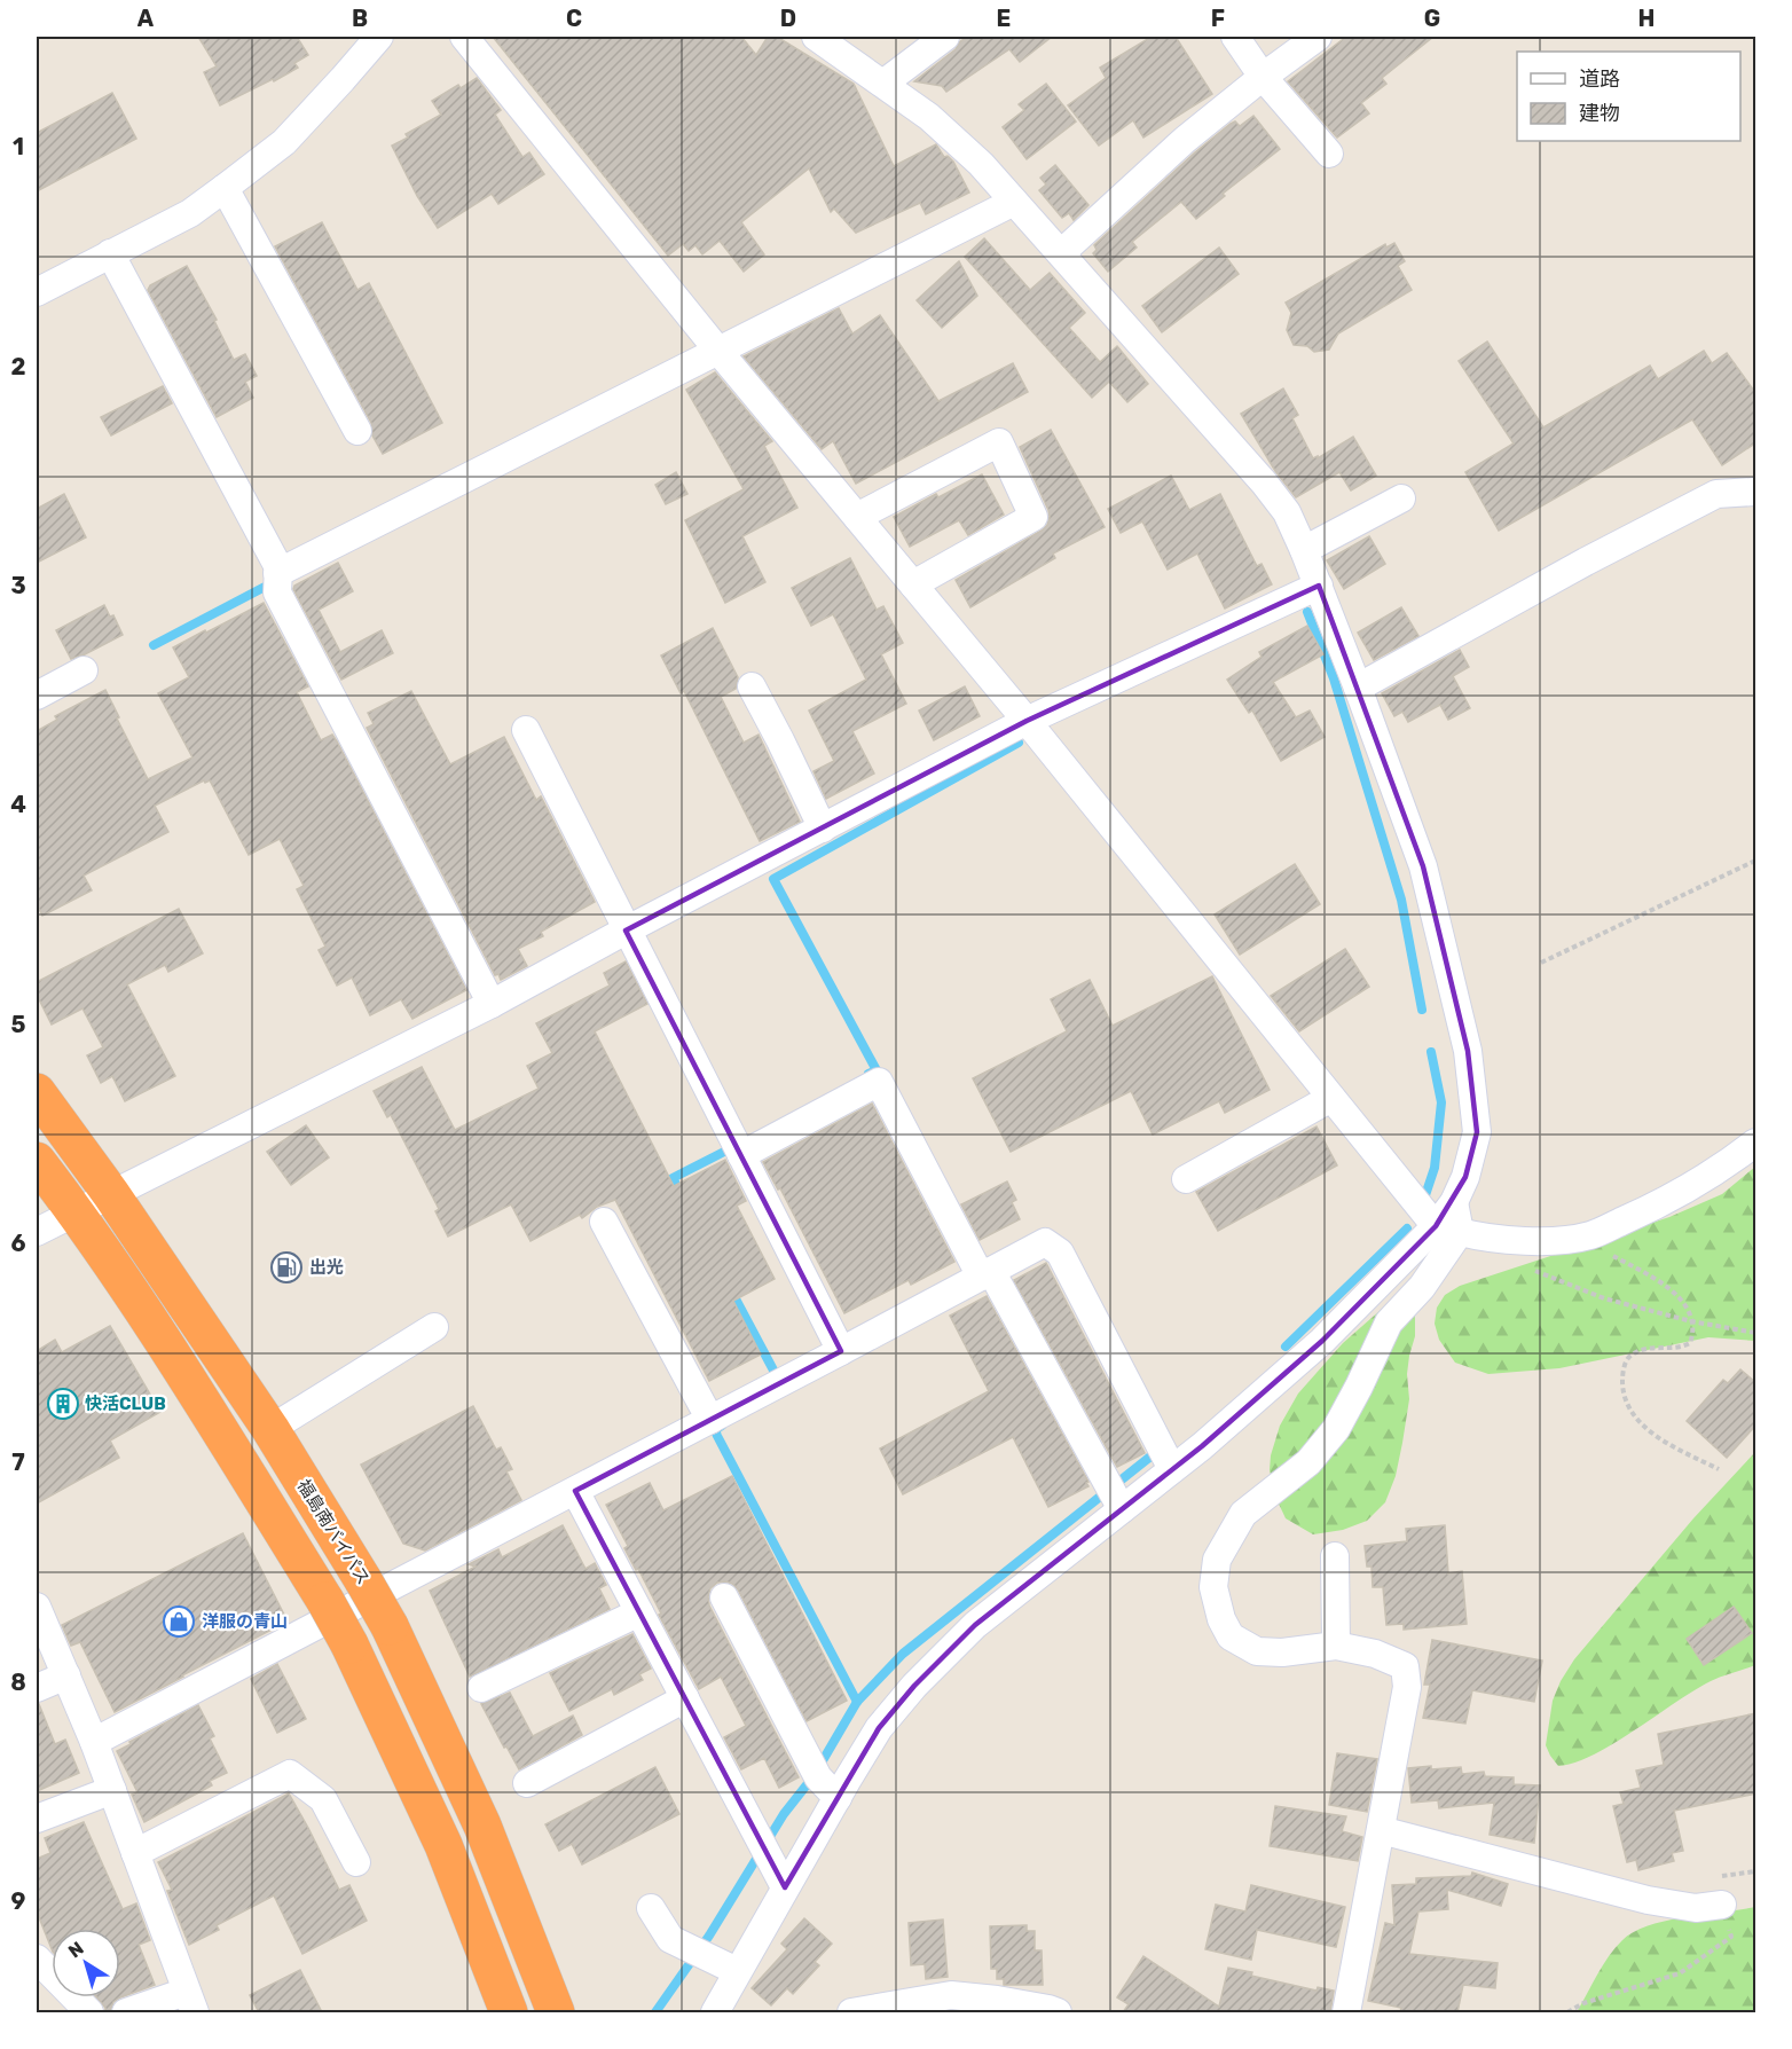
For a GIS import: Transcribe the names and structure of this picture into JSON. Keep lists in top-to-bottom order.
{
  "streets": {
    "highway": ["福島南バイパス"]
  },
  "places": {
    "fuel station": ["出光"],
    "building": ["快活CLUB"],
    "shop": ["洋服の青山"]
  },
  "legend": ["道路", "建物"],
  "north": "top left",
  "grid": {
    "columns": [
      "A",
      "B",
      "C",
      "D",
      "E",
      "F",
      "G",
      "H"
    ],
    "rows": [
      "1",
      "2",
      "3",
      "4",
      "5",
      "6",
      "7",
      "8",
      "9"
    ]
  }
}
